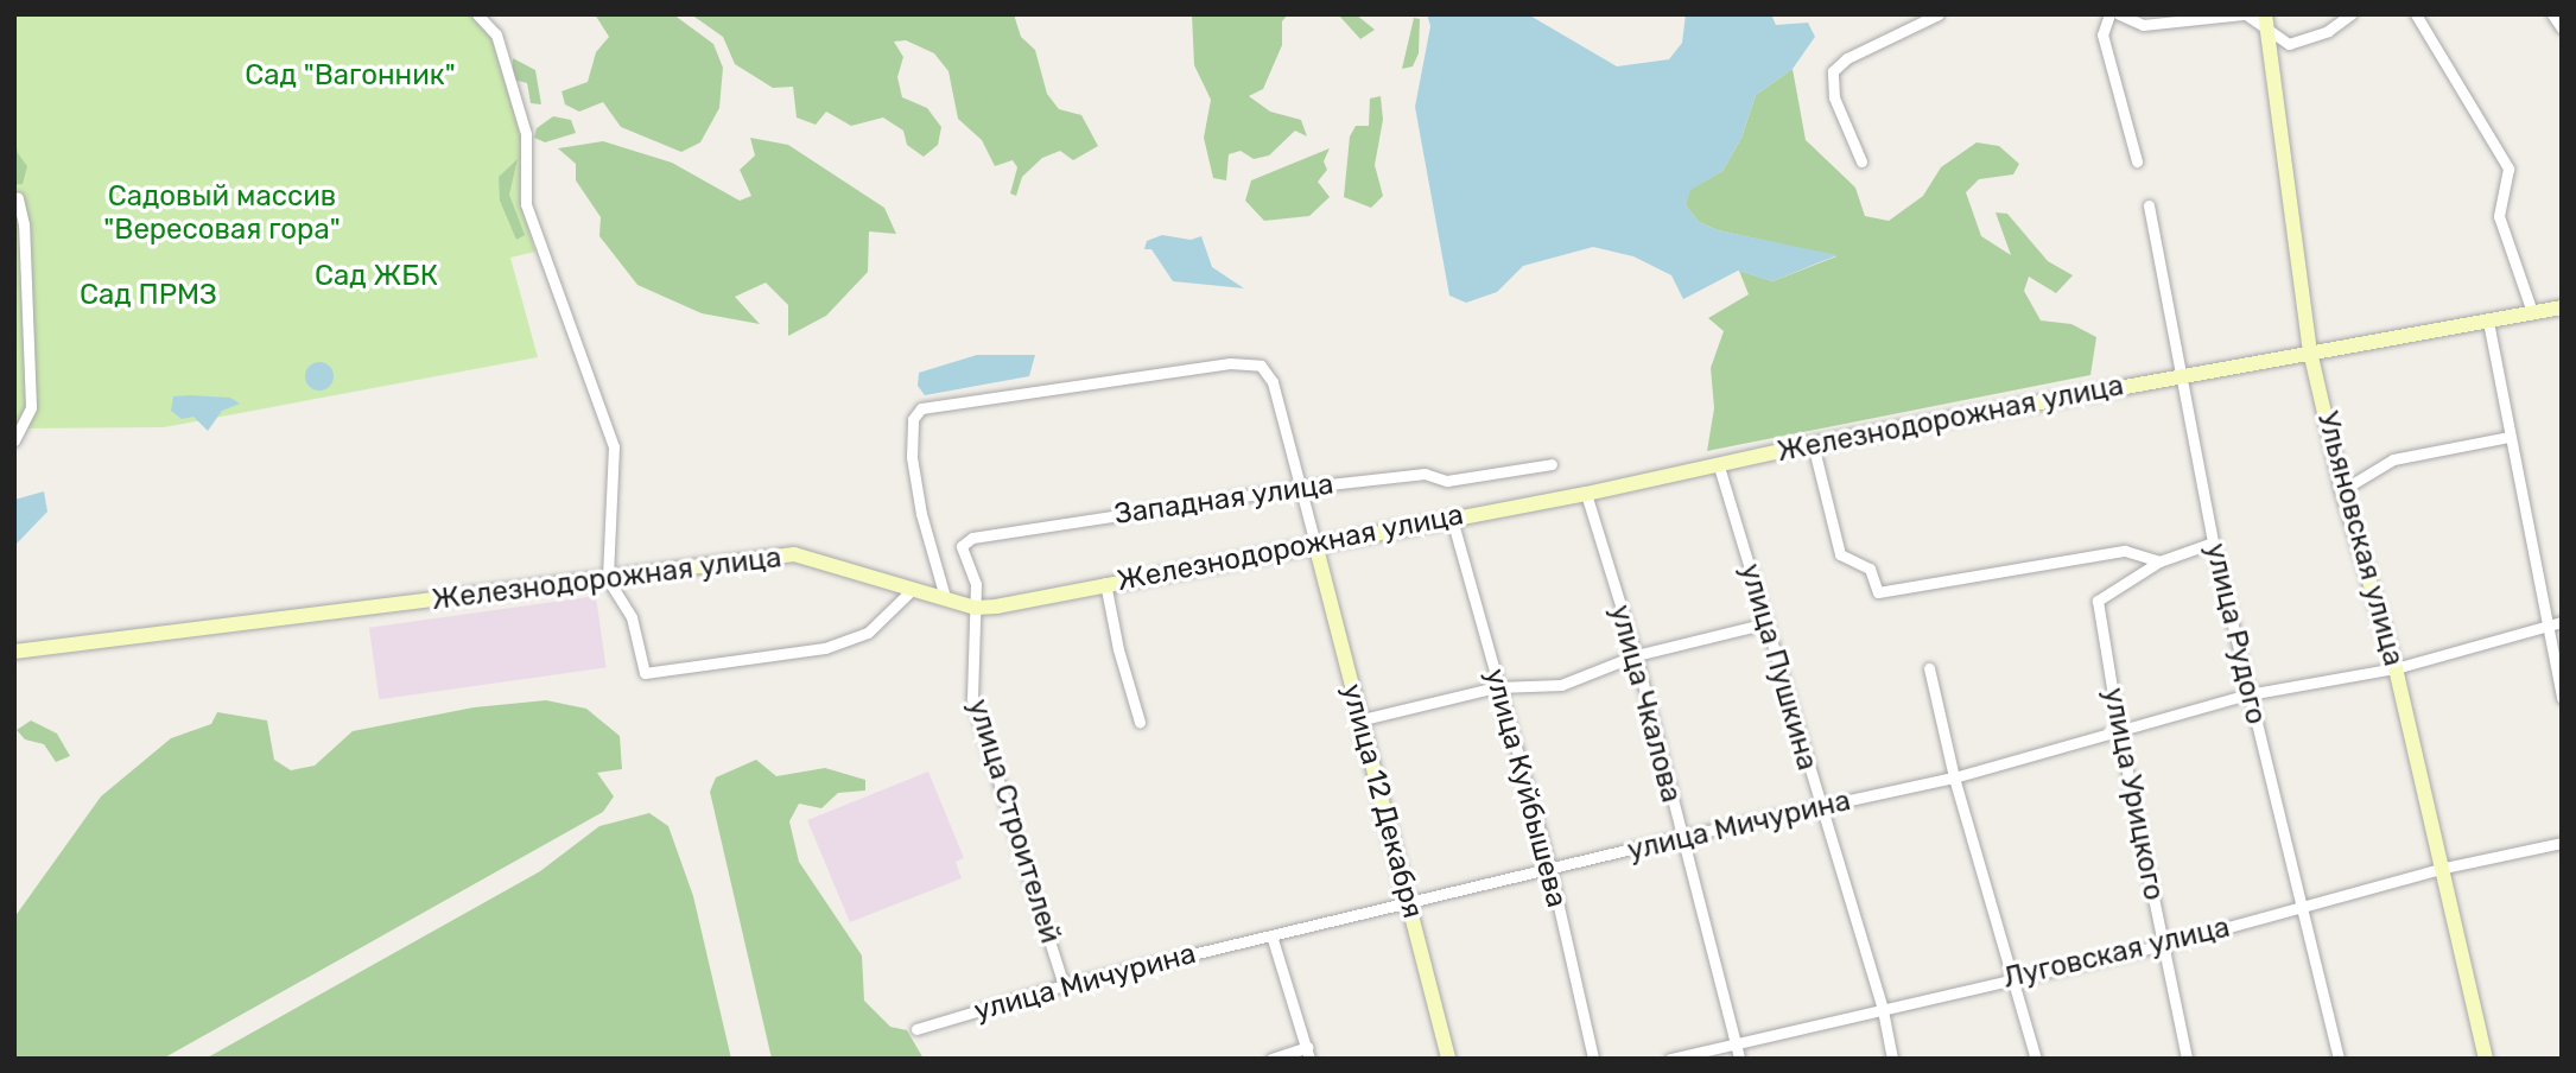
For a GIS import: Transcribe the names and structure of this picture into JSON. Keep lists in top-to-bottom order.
{
  "streets": {
    "street": [
      "Железнодорожная улица",
      "Западная улица",
      "Ульяновская улица",
      "улица Рудого",
      "улица Пушкина",
      "улица Чкалова",
      "улица Куйбышева",
      "улица Урицкого",
      "улица 12 Декабря",
      "улица Строителей",
      "улица Мичурина",
      "Луговская улица"
    ]
  },
  "crossings": [
    ["Железнодорожная улица", "Западная улица"],
    ["Железнодорожная улица", "Ульяновская улица"],
    ["Железнодорожная улица", "улица Рудого"],
    ["Железнодорожная улица", "улица Пушкина"],
    ["Железнодорожная улица", "улица Чкалова"],
    ["Железнодорожная улица", "улица Куйбышева"],
    ["Железнодорожная улица", "улица 12 Декабря"],
    ["Железнодорожная улица", "улица Строителей"],
    ["Западная улица", "улица Строителей"],
    ["Ульяновская улица", "улица Мичурина"],
    ["Ульяновская улица", "Луговская улица"],
    ["улица Рудого", "улица Мичурина"],
    ["улица Рудого", "Луговская улица"],
    ["улица Пушкина", "улица Мичурина"],
    ["улица Пушкина", "Луговская улица"],
    ["улица Чкалова", "улица Мичурина"],
    ["улица Чкалова", "Луговская улица"],
    ["улица Куйбышева", "улица Мичурина"],
    ["улица Урицкого", "улица Мичурина"],
    ["улица Урицкого", "Луговская улица"],
    ["улица 12 Декабря", "улица Мичурина"],
    ["улица Строителей", "улица Мичурина"]
  ],
  "parks": [
    "Сад \"Вагонник\"",
    "Садовый массив \"Вересовая гора\"",
    "Сад ЖБК",
    "Сад ПРМЗ"
  ]
}
